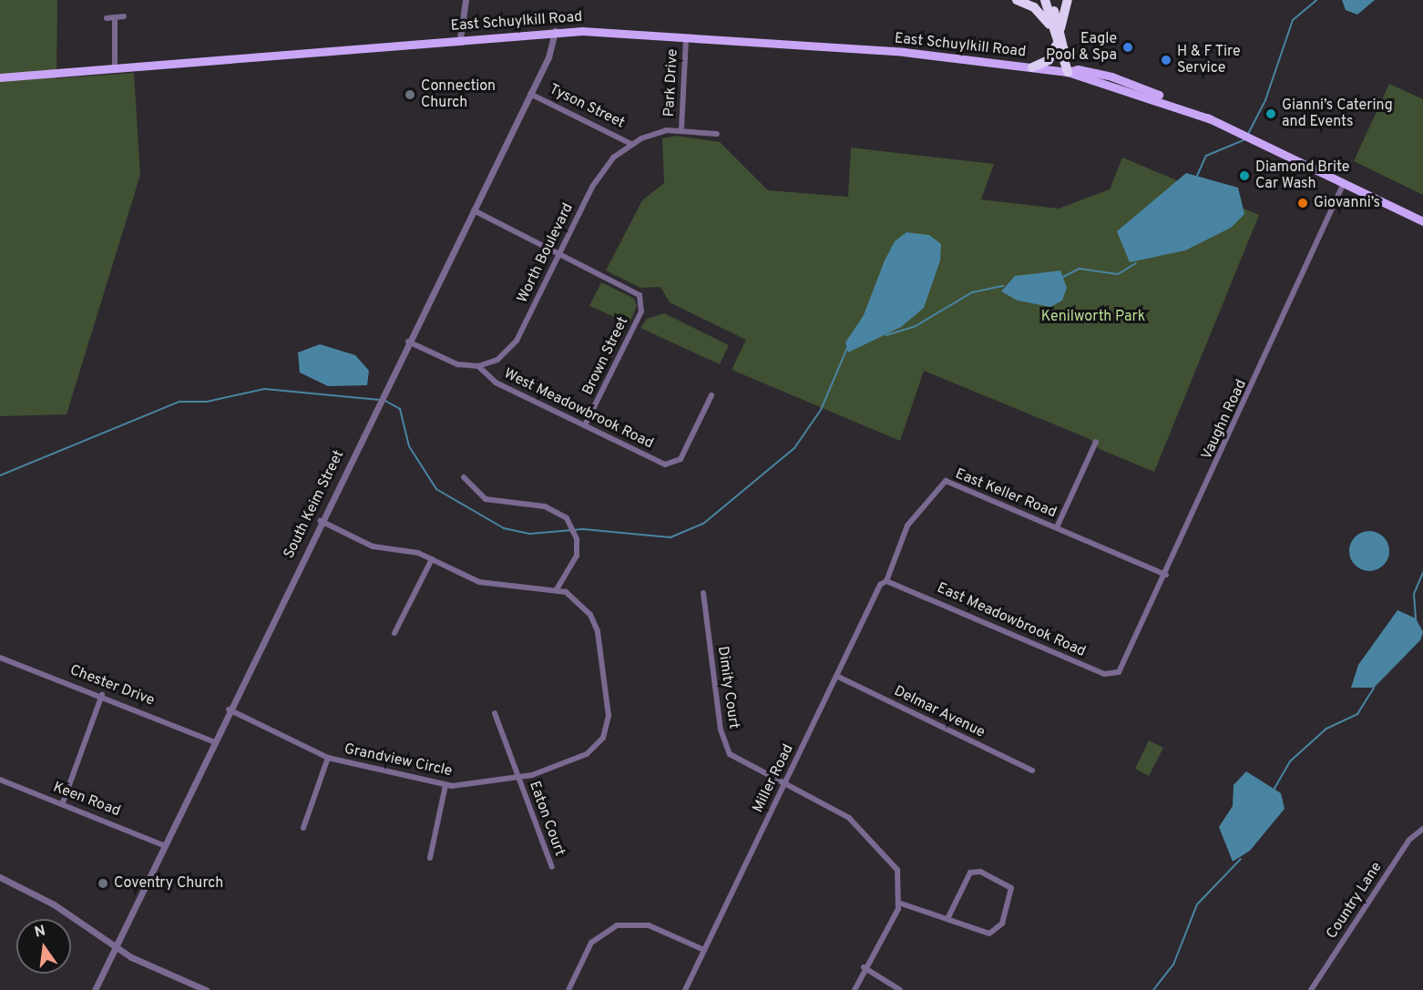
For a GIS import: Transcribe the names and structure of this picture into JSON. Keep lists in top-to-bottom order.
{
  "streets": {
    "main road": ["East Schuylkill Road"],
    "street": [
      "Park Drive",
      "Tyson Street",
      "Worth Boulevard",
      "Brown Street",
      "West Meadowbrook Road",
      "Vaughn Road",
      "East Keller Road",
      "South Keim Street",
      "East Meadowbrook Road",
      "Chester Drive",
      "Dimity Court",
      "Delmar Avenue",
      "Grandview Circle",
      "Miller Road",
      "Keen Road",
      "Eaton Court",
      "Country Lane"
    ]
  },
  "crossings": [
    ["East Schuylkill Road", "Park Drive"],
    ["East Schuylkill Road", "Vaughn Road"],
    ["East Schuylkill Road", "South Keim Street"],
    ["Tyson Street", "Worth Boulevard"],
    ["Tyson Street", "South Keim Street"],
    ["Worth Boulevard", "Brown Street"],
    ["Worth Boulevard", "West Meadowbrook Road"],
    ["Brown Street", "West Meadowbrook Road"],
    ["Vaughn Road", "East Keller Road"],
    ["Vaughn Road", "East Meadowbrook Road"],
    ["East Keller Road", "East Meadowbrook Road"],
    ["East Keller Road", "Miller Road"],
    ["South Keim Street", "Chester Drive"],
    ["South Keim Street", "Grandview Circle"],
    ["South Keim Street", "Keen Road"],
    ["East Meadowbrook Road", "Miller Road"],
    ["Dimity Court", "Miller Road"],
    ["Delmar Avenue", "Miller Road"],
    ["Grandview Circle", "Eaton Court"]
  ],
  "parks": ["Kenilworth Park"],
  "places": [
    "Eagle Pool & Spa",
    "H & F Tire Service",
    "Connection Church",
    "Gianni’s Catering and Events",
    "Diamond Brite Car Wash",
    "Giovanni’s",
    "Coventry Church"
  ],
  "north": "top"
}
